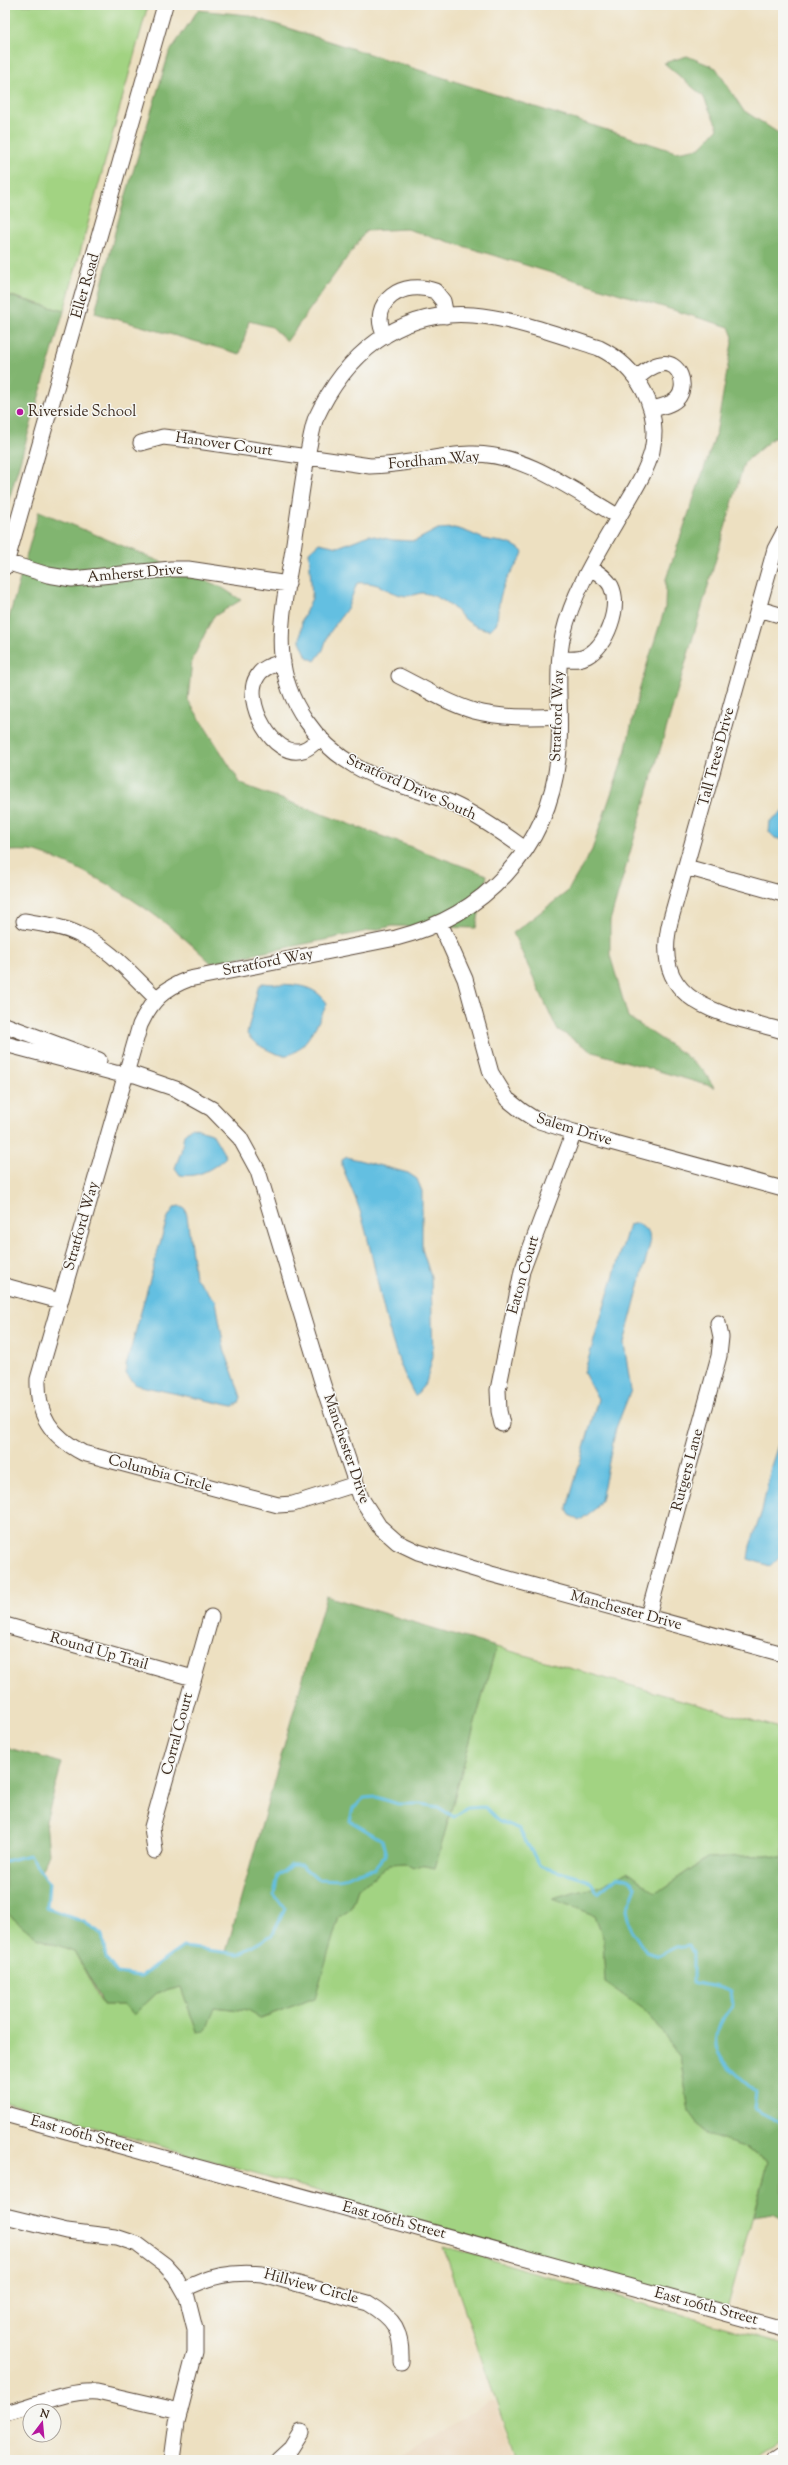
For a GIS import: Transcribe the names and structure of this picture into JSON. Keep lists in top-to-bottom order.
{
  "streets": {
    "street": [
      "Eller Road",
      "Hanover Court",
      "Fordham Way",
      "Amherst Drive",
      "Stratford Way",
      "Tall Trees Drive",
      "Stratford Drive South",
      "Salem Drive",
      "Eaton Court",
      "Manchester Drive",
      "Rutgers Lane",
      "Columbia Circle",
      "Round Up Trail",
      "Corral Court",
      "East 106th Street",
      "Hillview Circle"
    ]
  },
  "crossings": [
    ["Eller Road", "Amherst Drive"],
    ["Hanover Court", "Fordham Way"],
    ["Hanover Court", "Stratford Drive South"],
    ["Fordham Way", "Stratford Way"],
    ["Fordham Way", "Stratford Drive South"],
    ["Amherst Drive", "Stratford Drive South"],
    ["Stratford Way", "Stratford Drive South"],
    ["Stratford Way", "Salem Drive"],
    ["Stratford Way", "Manchester Drive"],
    ["Stratford Way", "Columbia Circle"],
    ["Salem Drive", "Eaton Court"],
    ["Manchester Drive", "Rutgers Lane"],
    ["Manchester Drive", "Columbia Circle"],
    ["Round Up Trail", "Corral Court"]
  ],
  "places": ["Riverside School"],
  "north": "top"
}
